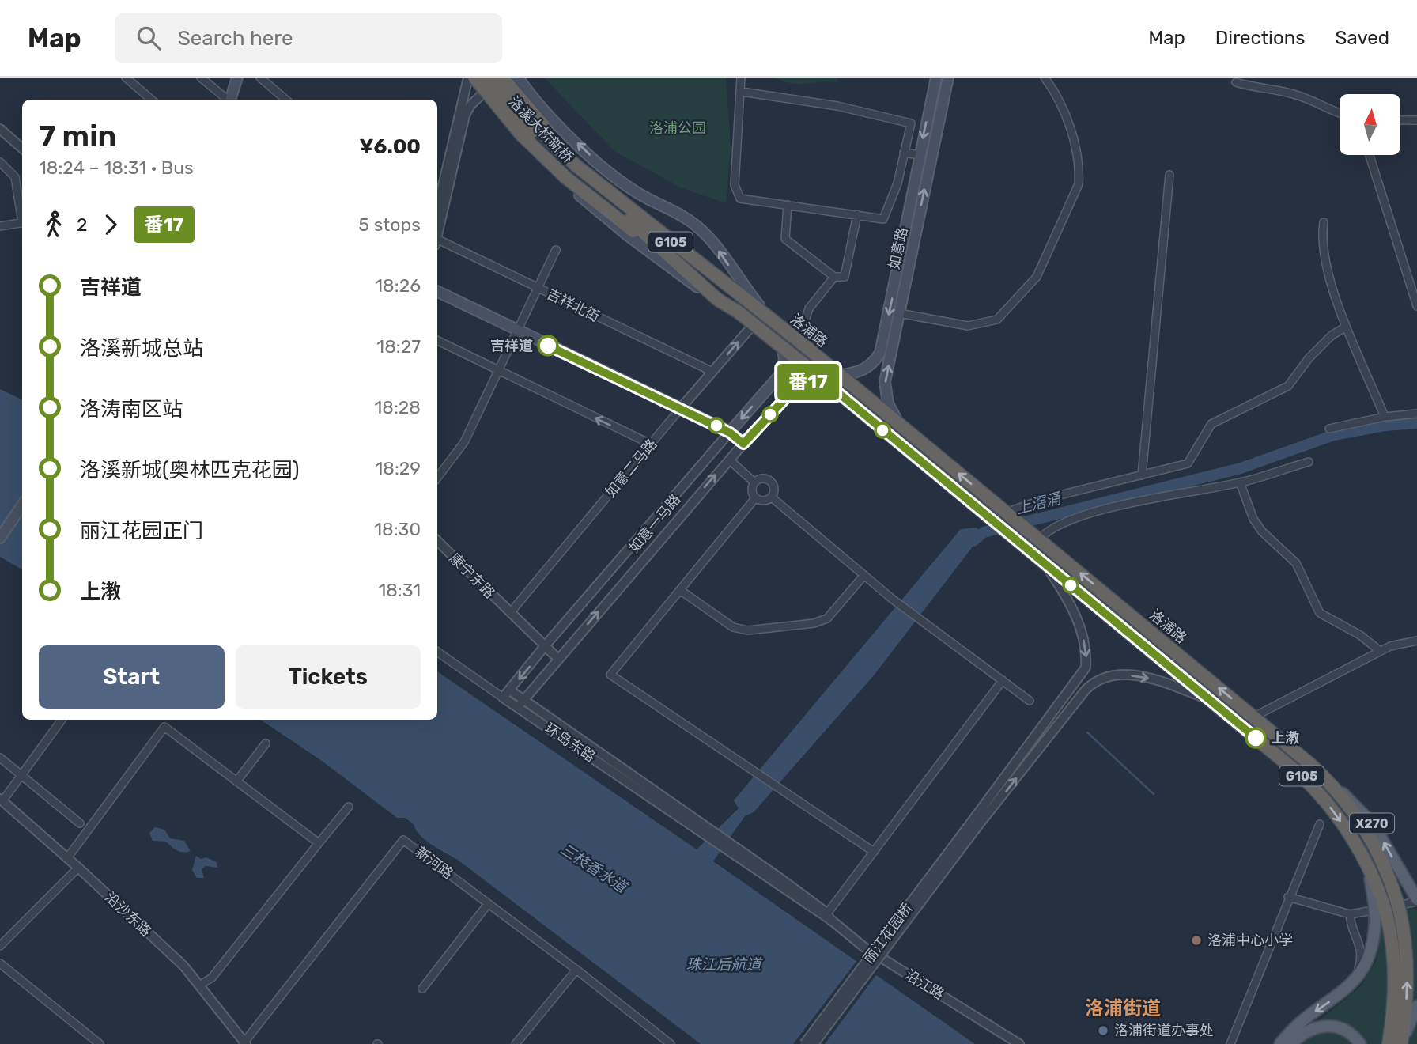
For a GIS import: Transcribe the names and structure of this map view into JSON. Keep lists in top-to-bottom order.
{
  "streets": {
    "highway": ["洛溪大桥新桥", "G105", "洛浦路"],
    "main road": ["如意路", "如意一马路", "X270"],
    "street": [
      "吉祥北街",
      "如意二马路",
      "康宁东路",
      "环岛东路",
      "新河路",
      "沿沙东路",
      "丽江花园桥",
      "沿江路"
    ]
  },
  "crossings": [
    ["G105", "如意二马路"],
    ["G105", "如意一马路"],
    ["如意路", "洛浦路"],
    ["吉祥北街", "如意二马路"],
    ["洛浦路", "X270"],
    ["如意二马路", "康宁东路"],
    ["如意一马路", "康宁东路"],
    ["如意一马路", "环岛东路"],
    ["环岛东路", "沿江路"],
    ["新河路", "沿沙东路"]
  ],
  "districts": ["洛浦街道"],
  "water": ["上滘涌", "三枝香水道", "珠江后航道"],
  "parks": ["洛浦公园"],
  "places": [
    "吉祥道",
    "上漖",
    "洛浦中心小学",
    "洛浦街道办事处"
  ],
  "lines": ["bus line 番17"],
  "north": "top",
  "page": {
    "header": "Map",
    "search": "Search here",
    "nav": ["Map", "Directions", "Saved"],
    "on_map": "番17",
    "heading": ["7 min", "18:24 – 18:31 · Bus", "¥6.00"],
    "legs": ["2", "番17", "5 stops"],
    "list": [
      {
        "name": "吉祥道",
        "value": "18:26"
      },
      {
        "name": "洛溪新城总站",
        "value": "18:27"
      },
      {
        "name": "洛涛南区站",
        "value": "18:28"
      },
      {
        "name": "洛溪新城(奥林匹克花园)",
        "value": "18:29"
      },
      {
        "name": "丽江花园正门",
        "value": "18:30"
      },
      {
        "name": "上漖",
        "value": "18:31"
      }
    ],
    "buttons": ["Start", "Tickets"]
  }
}
